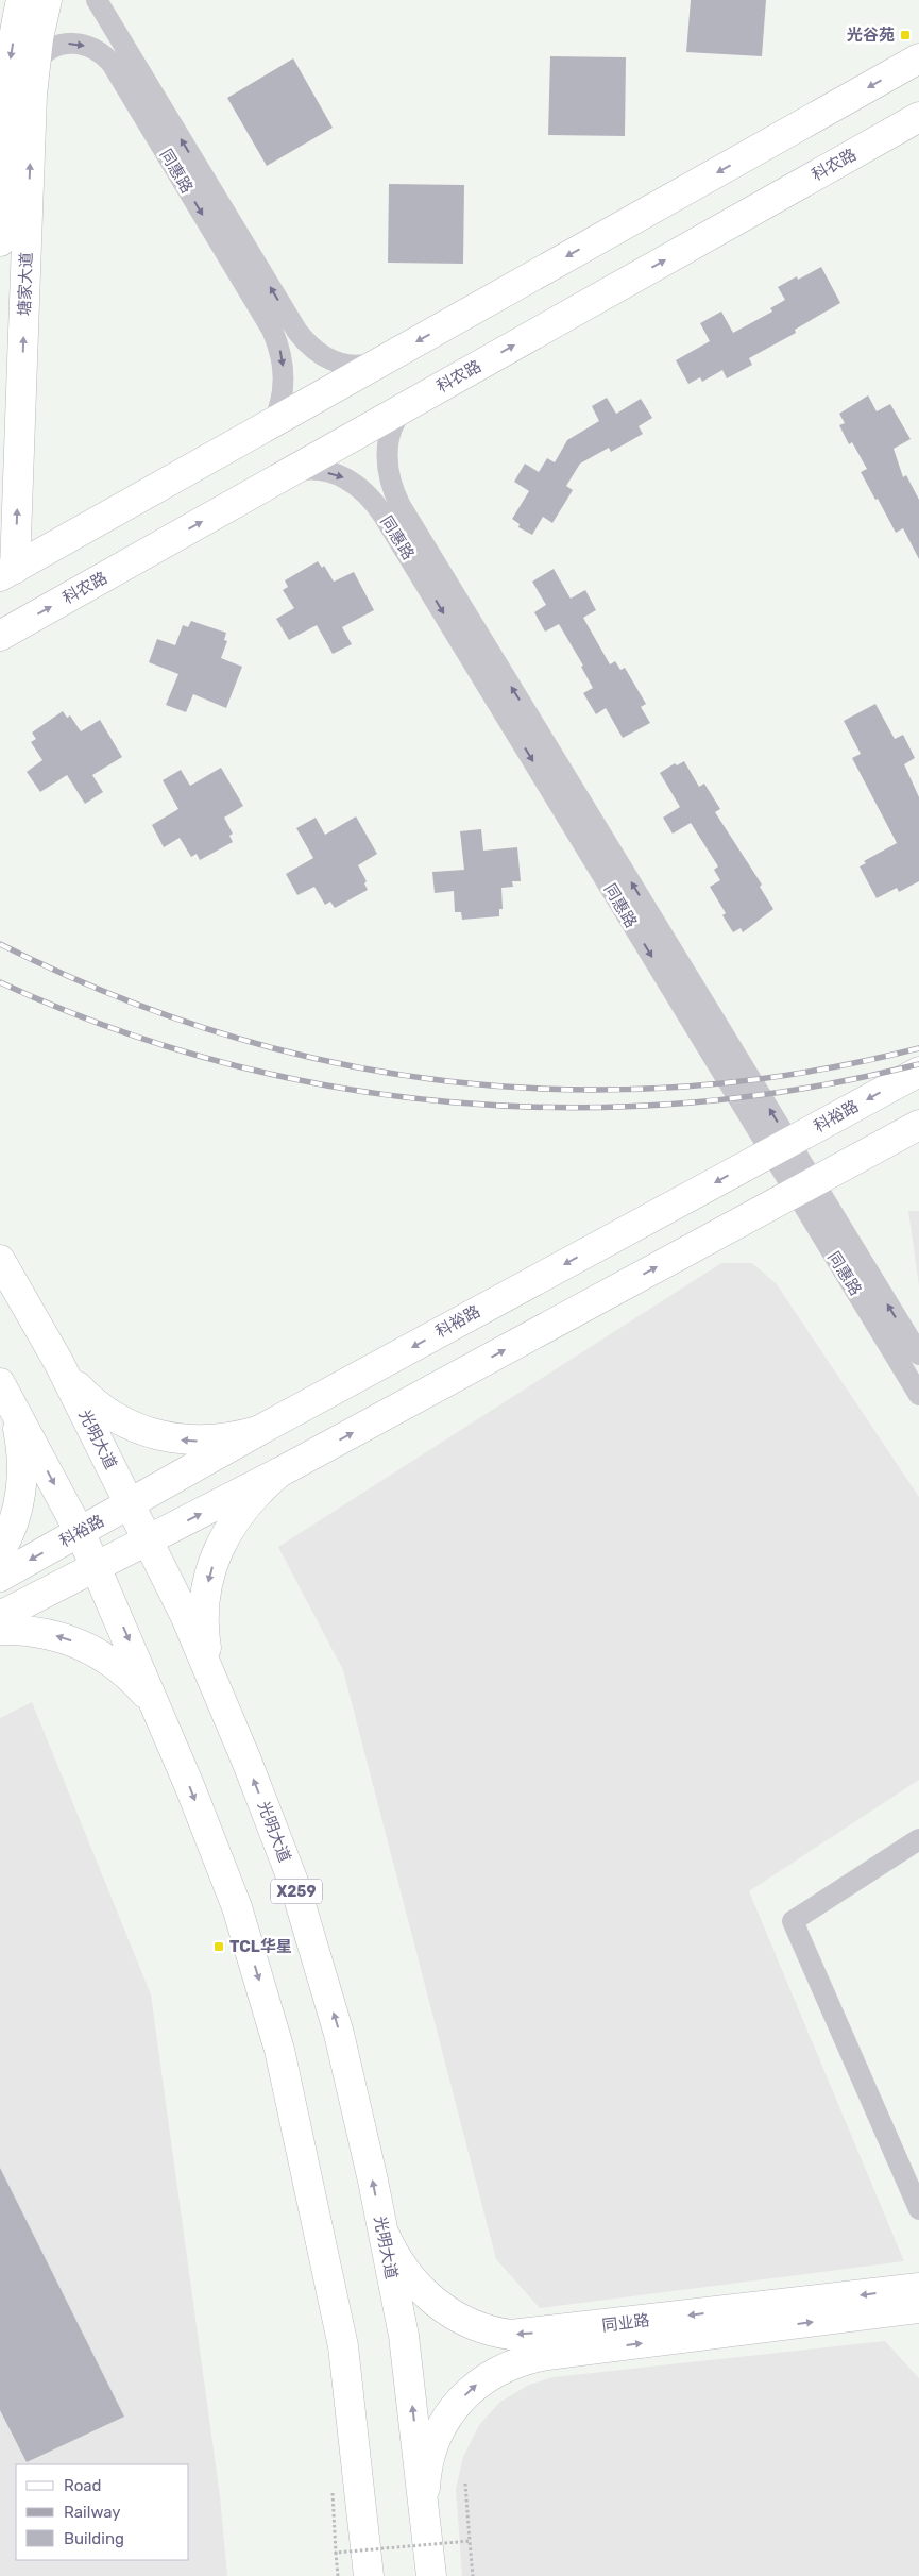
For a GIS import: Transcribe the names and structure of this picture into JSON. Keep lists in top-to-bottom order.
{
  "streets": {
    "main road": [
      "科农路",
      "塘家大道",
      "科裕路",
      "光明大道",
      "X259",
      "同业路"
    ],
    "street": ["同惠路"]
  },
  "crossings": [
    ["科农路", "同惠路"],
    ["同惠路", "塘家大道"],
    ["同惠路", "科裕路"],
    ["科裕路", "光明大道"],
    ["光明大道", "同业路"]
  ],
  "places": {
    "transit": ["光谷苑", "TCL华星"]
  },
  "legend": ["Road", "Railway", "Building"]
}
